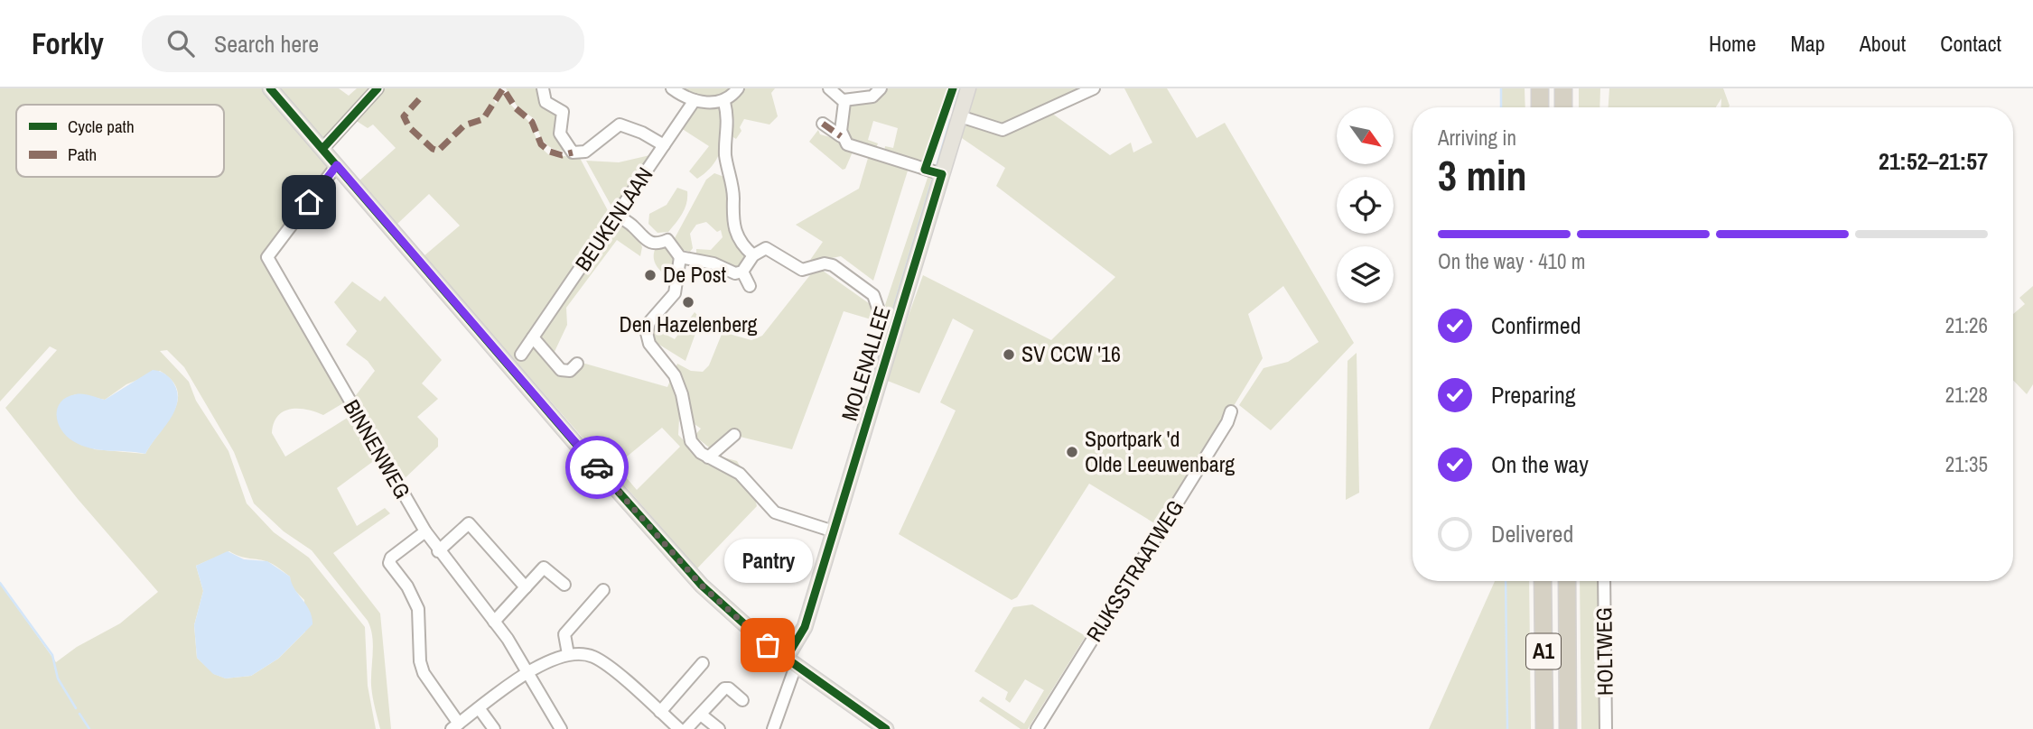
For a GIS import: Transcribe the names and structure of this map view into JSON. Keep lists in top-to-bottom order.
{
  "streets": {
    "highway": ["A1"],
    "main road": ["MOLENALLEE"],
    "street": [
      "BEUKENLAAN",
      "BINNENWEG",
      "RIJKSSTRAATWEG",
      "HOLTWEG"
    ]
  },
  "places": [
    "De Post",
    "Den Hazelenberg",
    "SV CCW '16",
    "Sportpark 'd Olde Leeuwenbarg",
    "Pantry"
  ],
  "legend": ["Cycle path", "Path"],
  "north": "bottom right",
  "page": {
    "header": "Forkly",
    "search": "Search here",
    "nav": [
      "Home",
      "Map",
      "About",
      "Contact"
    ],
    "heading": ["3 min", "Arriving in", "21:52–21:57"],
    "bar": "On the way · 410 m",
    "list": [
      ["Confirmed", "21:26"],
      ["Preparing", "21:28"],
      ["On the way", "21:35"],
      "Delivered"
    ],
    "bubble": "Pantry"
  }
}
